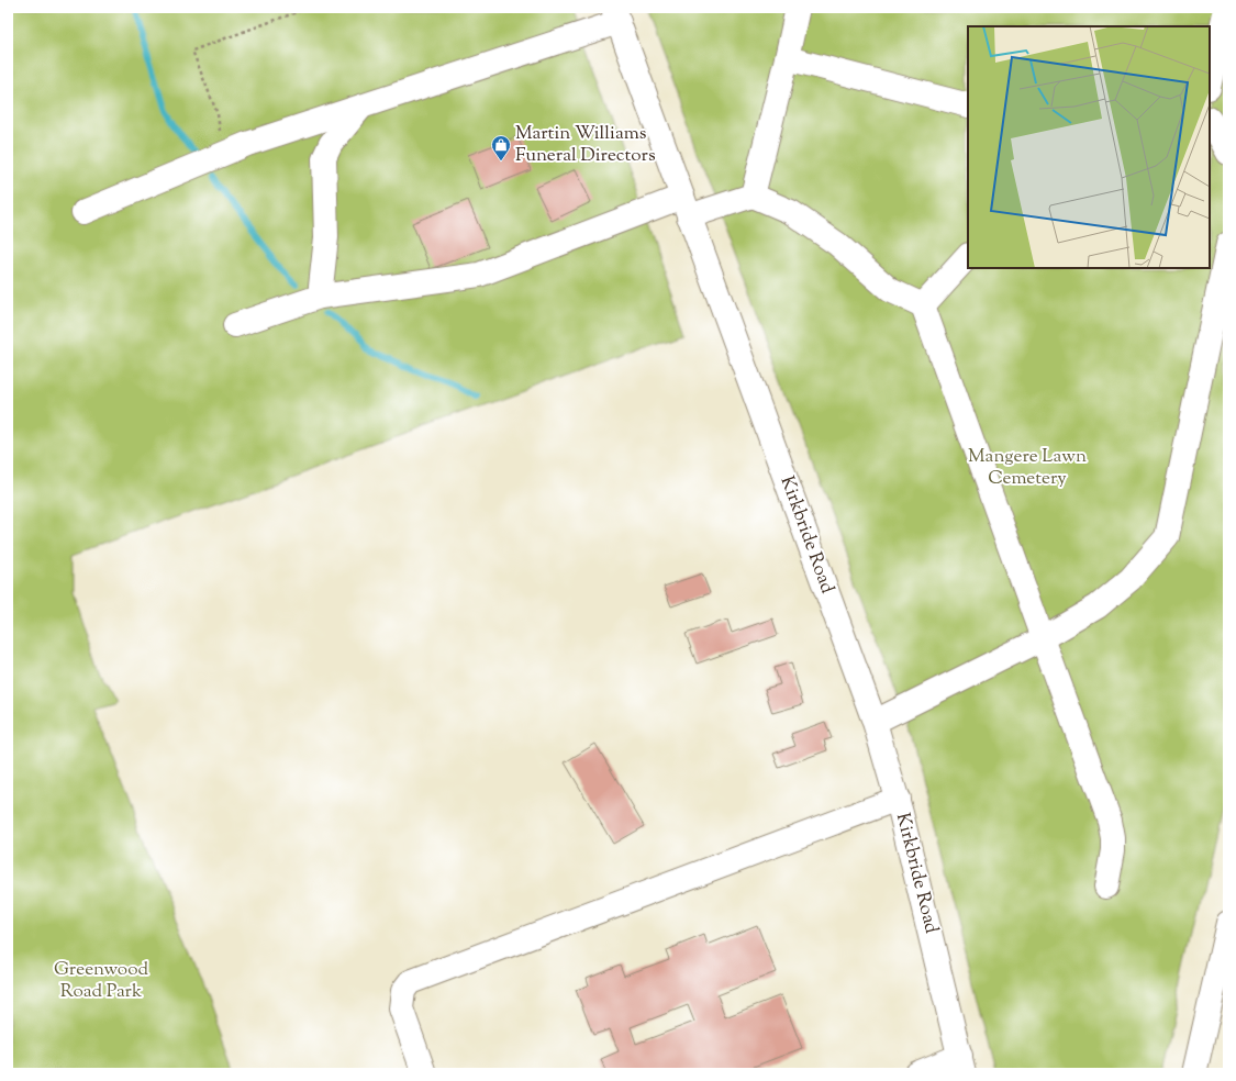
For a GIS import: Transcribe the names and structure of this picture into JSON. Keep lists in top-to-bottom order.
{
  "streets": {
    "street": ["Kirkbride Road"]
  },
  "parks": ["Mangere Lawn Cemetery", "Greenwood Road Park"],
  "places": {
    "shop": ["Martin Williams Funeral Directors"]
  }
}
